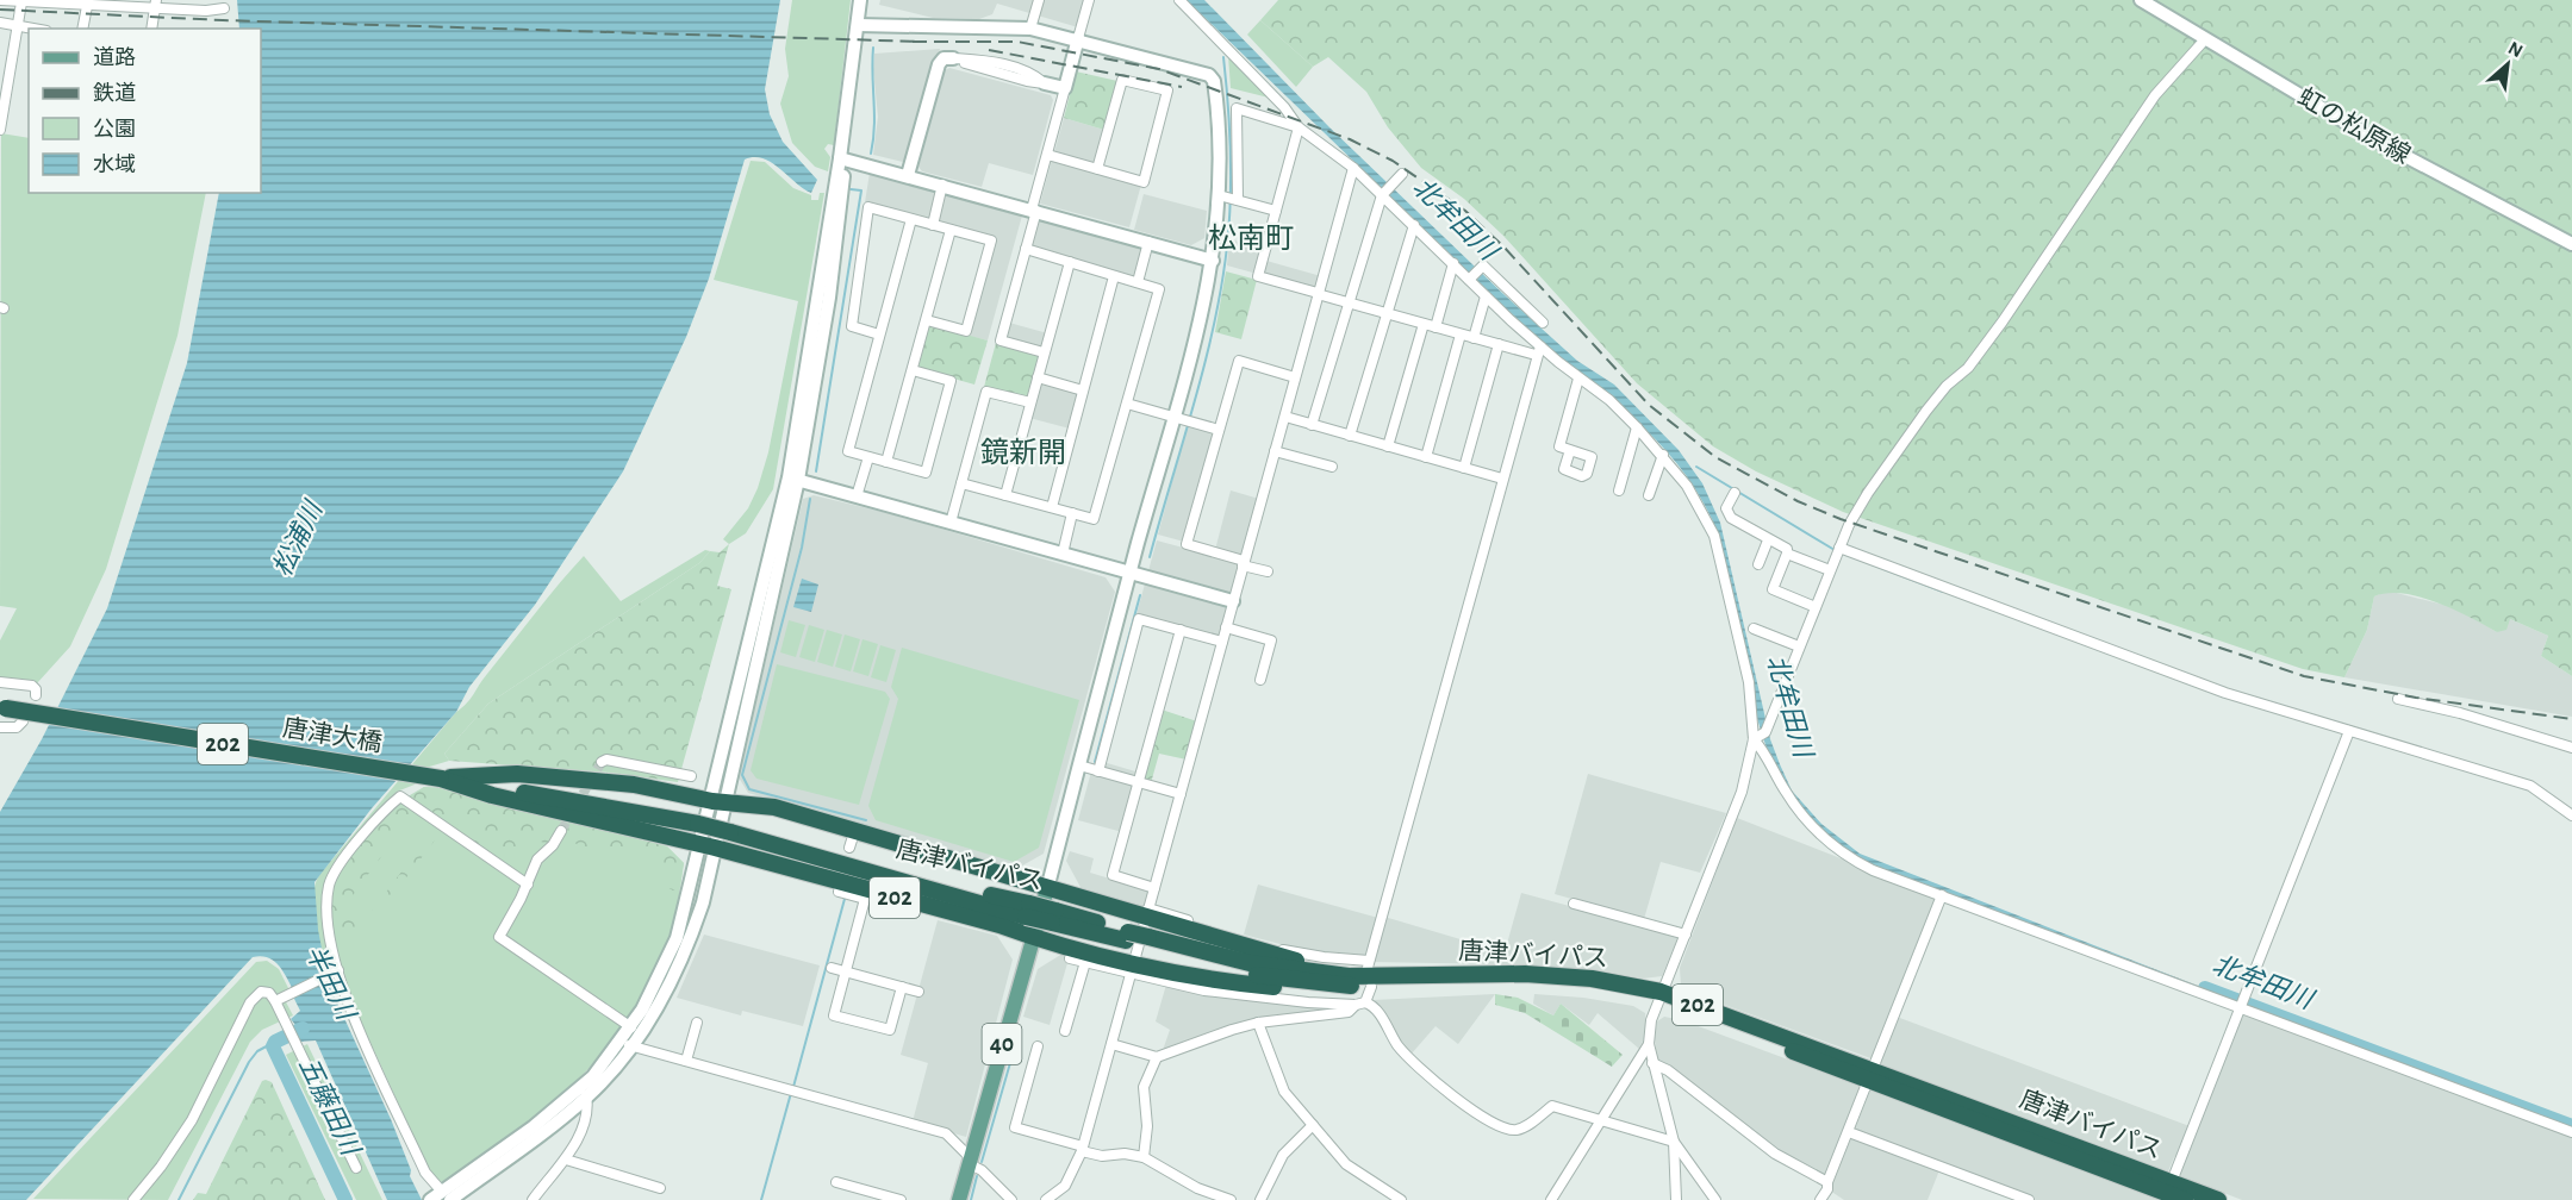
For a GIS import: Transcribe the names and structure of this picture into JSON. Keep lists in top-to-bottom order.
{
  "streets": {
    "highway": ["唐津大橋", "202", "唐津バイパス"],
    "main road": ["40"],
    "street": ["虹の松原線"]
  },
  "crossings": [
    ["唐津大橋", "202"],
    ["唐津大橋", "唐津バイパス"],
    ["202", "唐津バイパス"],
    ["202", "40"]
  ],
  "districts": ["松南町", "鏡新開"],
  "water": [
    "北牟田川",
    "松浦川",
    "半田川",
    "五藤田川"
  ],
  "legend": [
    "道路",
    "鉄道",
    "公園",
    "水域"
  ],
  "north": "top right"
}
